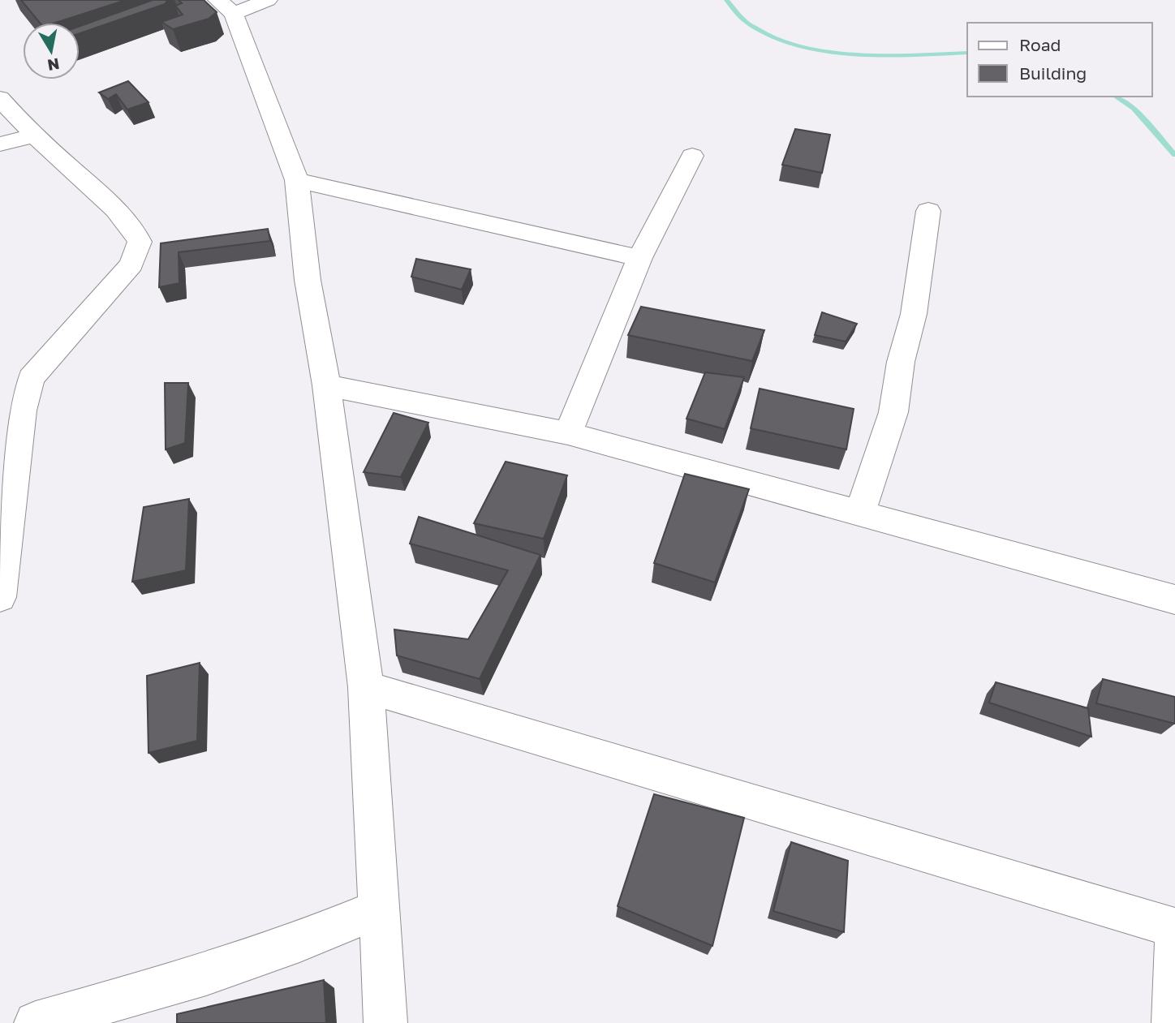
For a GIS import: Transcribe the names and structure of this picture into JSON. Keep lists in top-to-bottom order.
{
  "legend": ["Road", "Building"],
  "north": "bottom"
}
